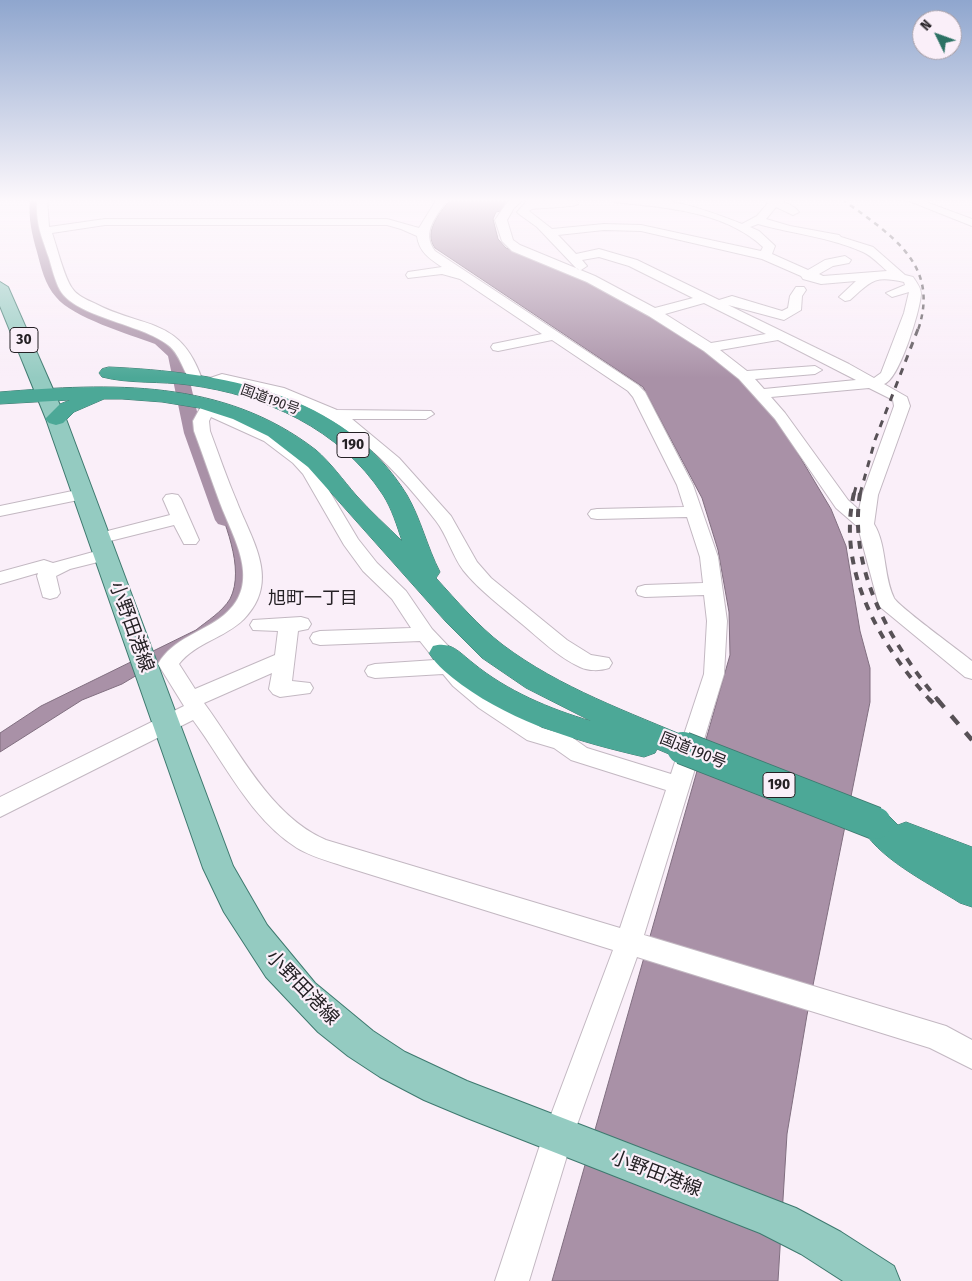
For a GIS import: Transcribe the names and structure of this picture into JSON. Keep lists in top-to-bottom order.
{
  "streets": {
    "highway": ["国道190号", "190"],
    "main road": ["30", "小野田港線"]
  },
  "crossings": [
    ["30", "国道190号"],
    ["30", "小野田港線"],
    ["国道190号", "小野田港線"]
  ],
  "districts": ["旭町一丁目"],
  "north": "top left"
}
